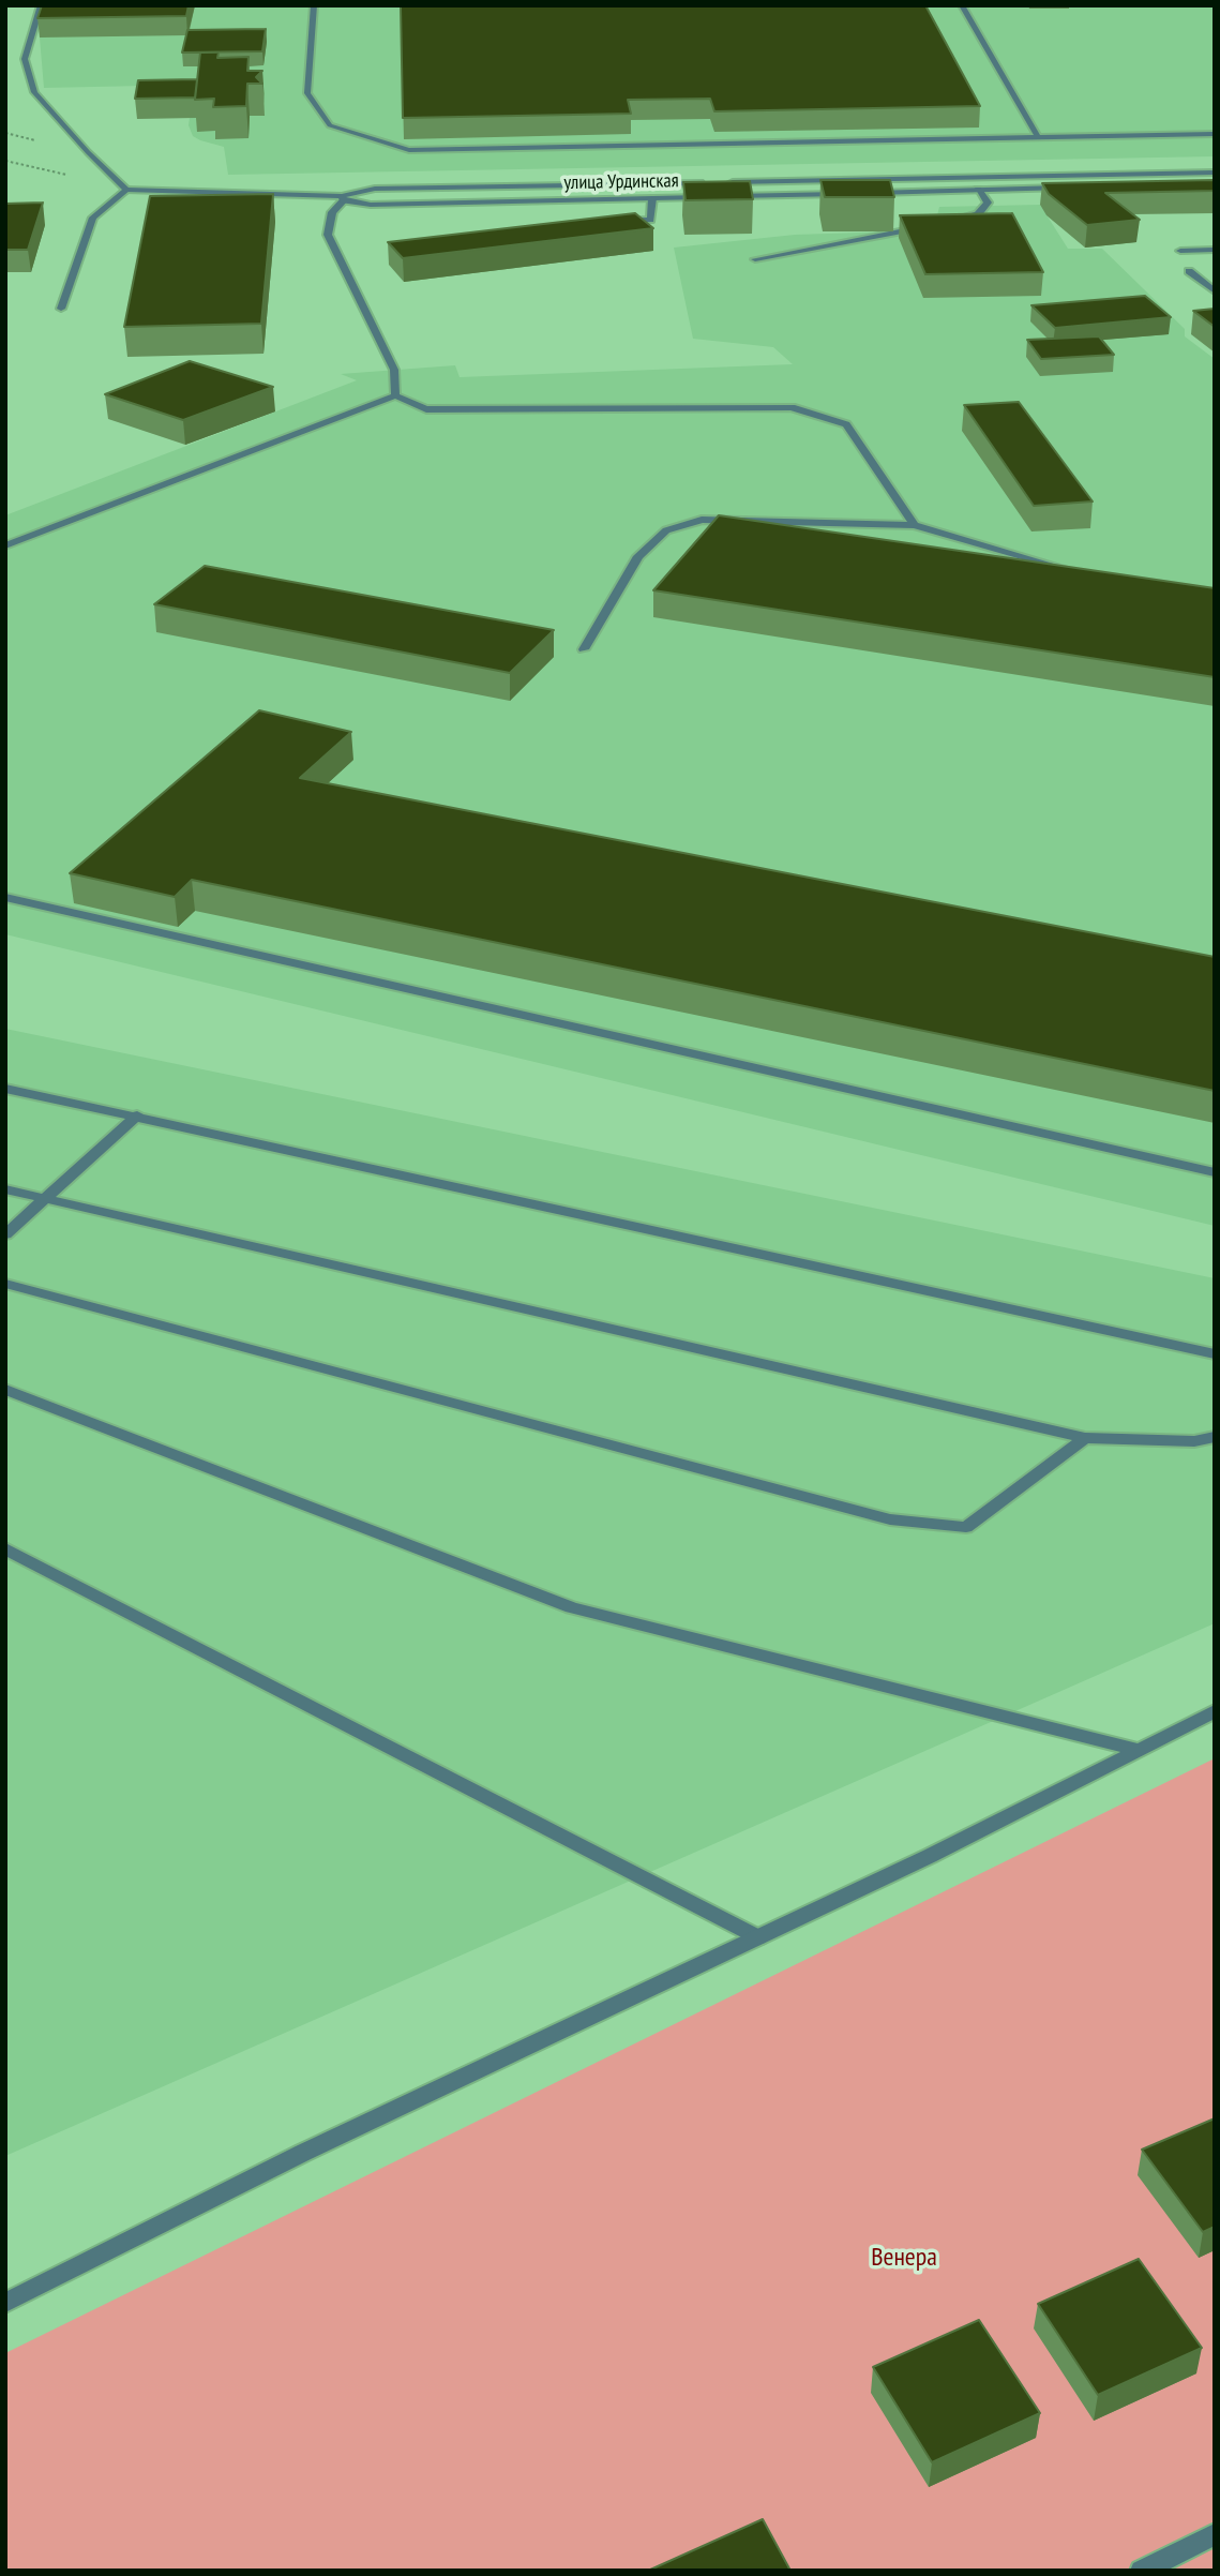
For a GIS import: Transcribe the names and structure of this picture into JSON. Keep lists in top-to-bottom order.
{
  "streets": {
    "street": ["улица Урдинская"]
  },
  "parks": ["Венера"]
}
